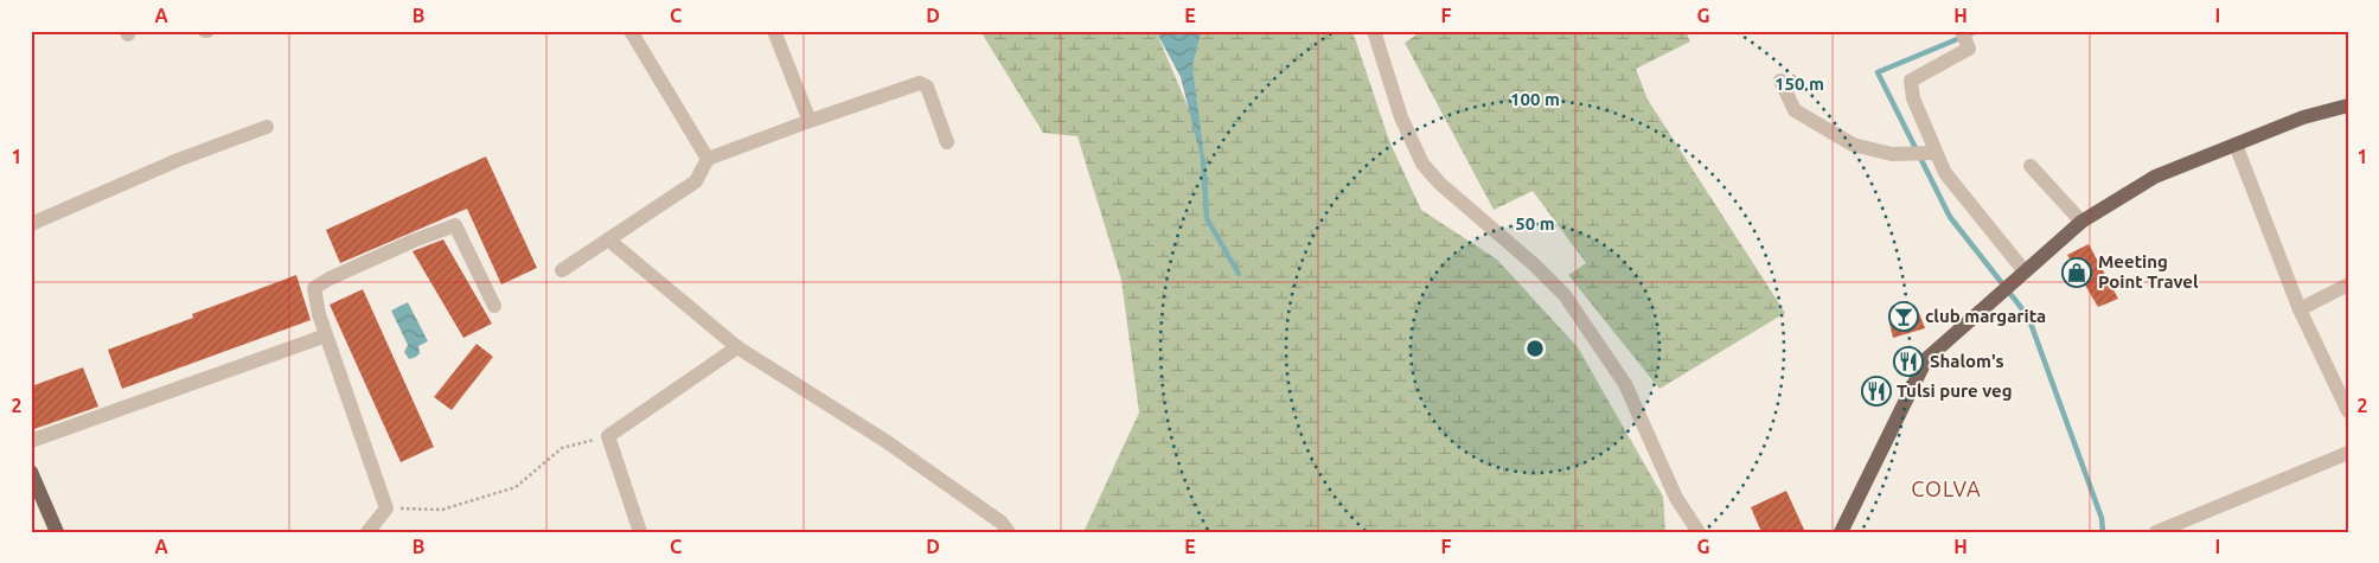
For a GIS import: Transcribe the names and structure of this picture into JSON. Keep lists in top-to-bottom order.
{
  "districts": ["COLVA"],
  "places": {
    "shop": ["Meeting Point Travel"],
    "bar": ["club margarita"],
    "restaurant": ["Shalom's", "Tulsi pure veg"]
  },
  "grid": {
    "columns": [
      "A",
      "B",
      "C",
      "D",
      "E",
      "F",
      "G",
      "H",
      "I"
    ],
    "rows": ["1", "2"]
  },
  "rings": ["150 m", "100 m", "50 m"]
}
